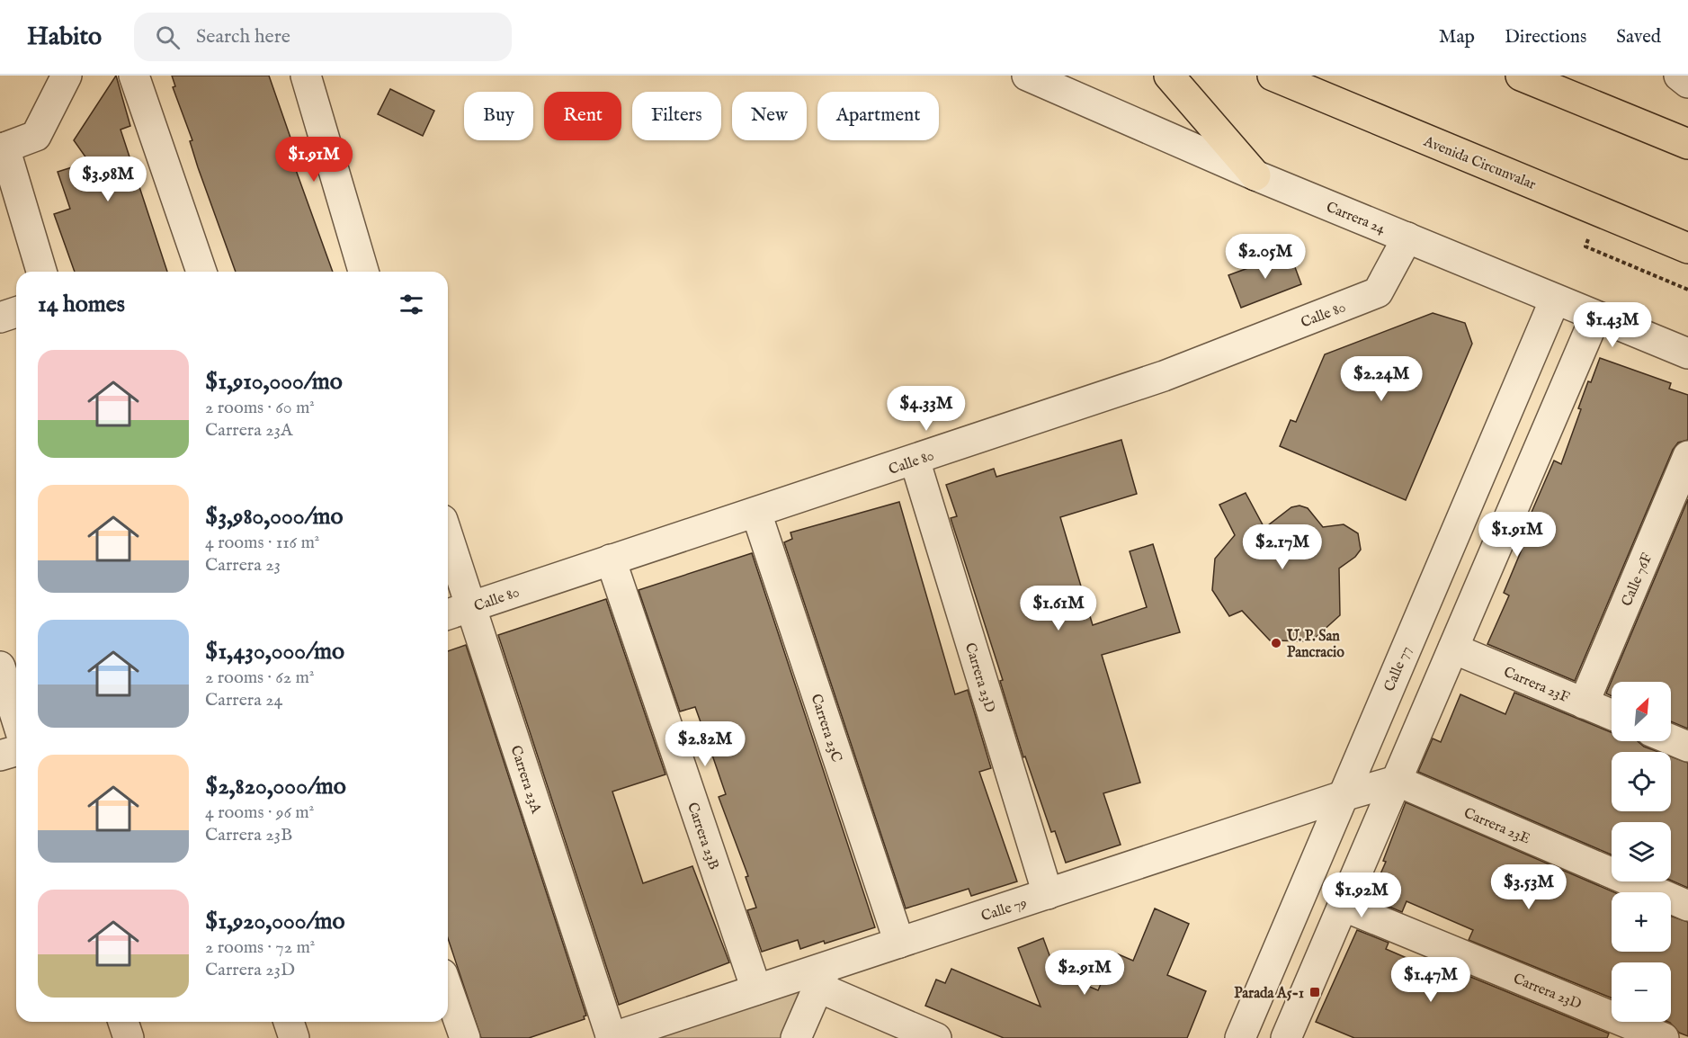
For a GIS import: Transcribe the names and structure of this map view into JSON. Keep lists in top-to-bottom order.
{
  "streets": {
    "highway": ["Avenida Circunvalar"],
    "street": [
      "Carrera 24",
      "Calle 80",
      "Calle 76F",
      "Calle 77",
      "Carrera 23D",
      "Carrera 23F",
      "Carrera 23C",
      "Carrera 23A",
      "Carrera 23E",
      "Carrera 23B",
      "Calle 79"
    ]
  },
  "crossings": [
    ["Carrera 24", "Calle 80"],
    ["Carrera 24", "Calle 77"],
    ["Calle 80", "Carrera 23D"],
    ["Calle 80", "Carrera 23C"],
    ["Calle 80", "Carrera 23A"],
    ["Calle 80", "Carrera 23B"],
    ["Calle 76F", "Carrera 23F"],
    ["Calle 77", "Calle 79"],
    ["Carrera 23D", "Calle 79"],
    ["Carrera 23C", "Calle 79"],
    ["Carrera 23A", "Calle 79"],
    ["Carrera 23E", "Calle 79"],
    ["Carrera 23B", "Calle 79"]
  ],
  "places": {
    "other": ["U. P. San Pancracio"],
    "transit": ["Parada A5-1"]
  },
  "north": "top right",
  "page": {
    "header": "Habito",
    "search": "Search here",
    "nav": ["Map", "Directions", "Saved"],
    "chip": [
      "Buy",
      "Rent",
      "Filters",
      "New",
      "Apartment"
    ],
    "price": [
      "$1.91M",
      "$3.98M",
      "$2.05M",
      "$1.43M",
      "$2.24M",
      "$4.33M",
      "$1.91M",
      "$2.17M",
      "$1.61M",
      "$2.82M",
      "$3.53M",
      "$1.92M",
      "$2.91M",
      "$1.47M"
    ],
    "heading": "14 homes",
    "list": [
      {
        "name": "$1,910,000/mo",
        "note": "2 rooms · 60 m² · Carrera 23A"
      },
      {
        "name": "$3,980,000/mo",
        "note": "4 rooms · 116 m² · Carrera 23"
      },
      {
        "name": "$1,430,000/mo",
        "note": "2 rooms · 62 m² · Carrera 24"
      },
      {
        "name": "$2,820,000/mo",
        "note": "4 rooms · 96 m² · Carrera 23B"
      },
      {
        "name": "$1,920,000/mo",
        "note": "2 rooms · 72 m² · Carrera 23D"
      }
    ],
    "map_buttons": ["+", "−"]
  }
}
